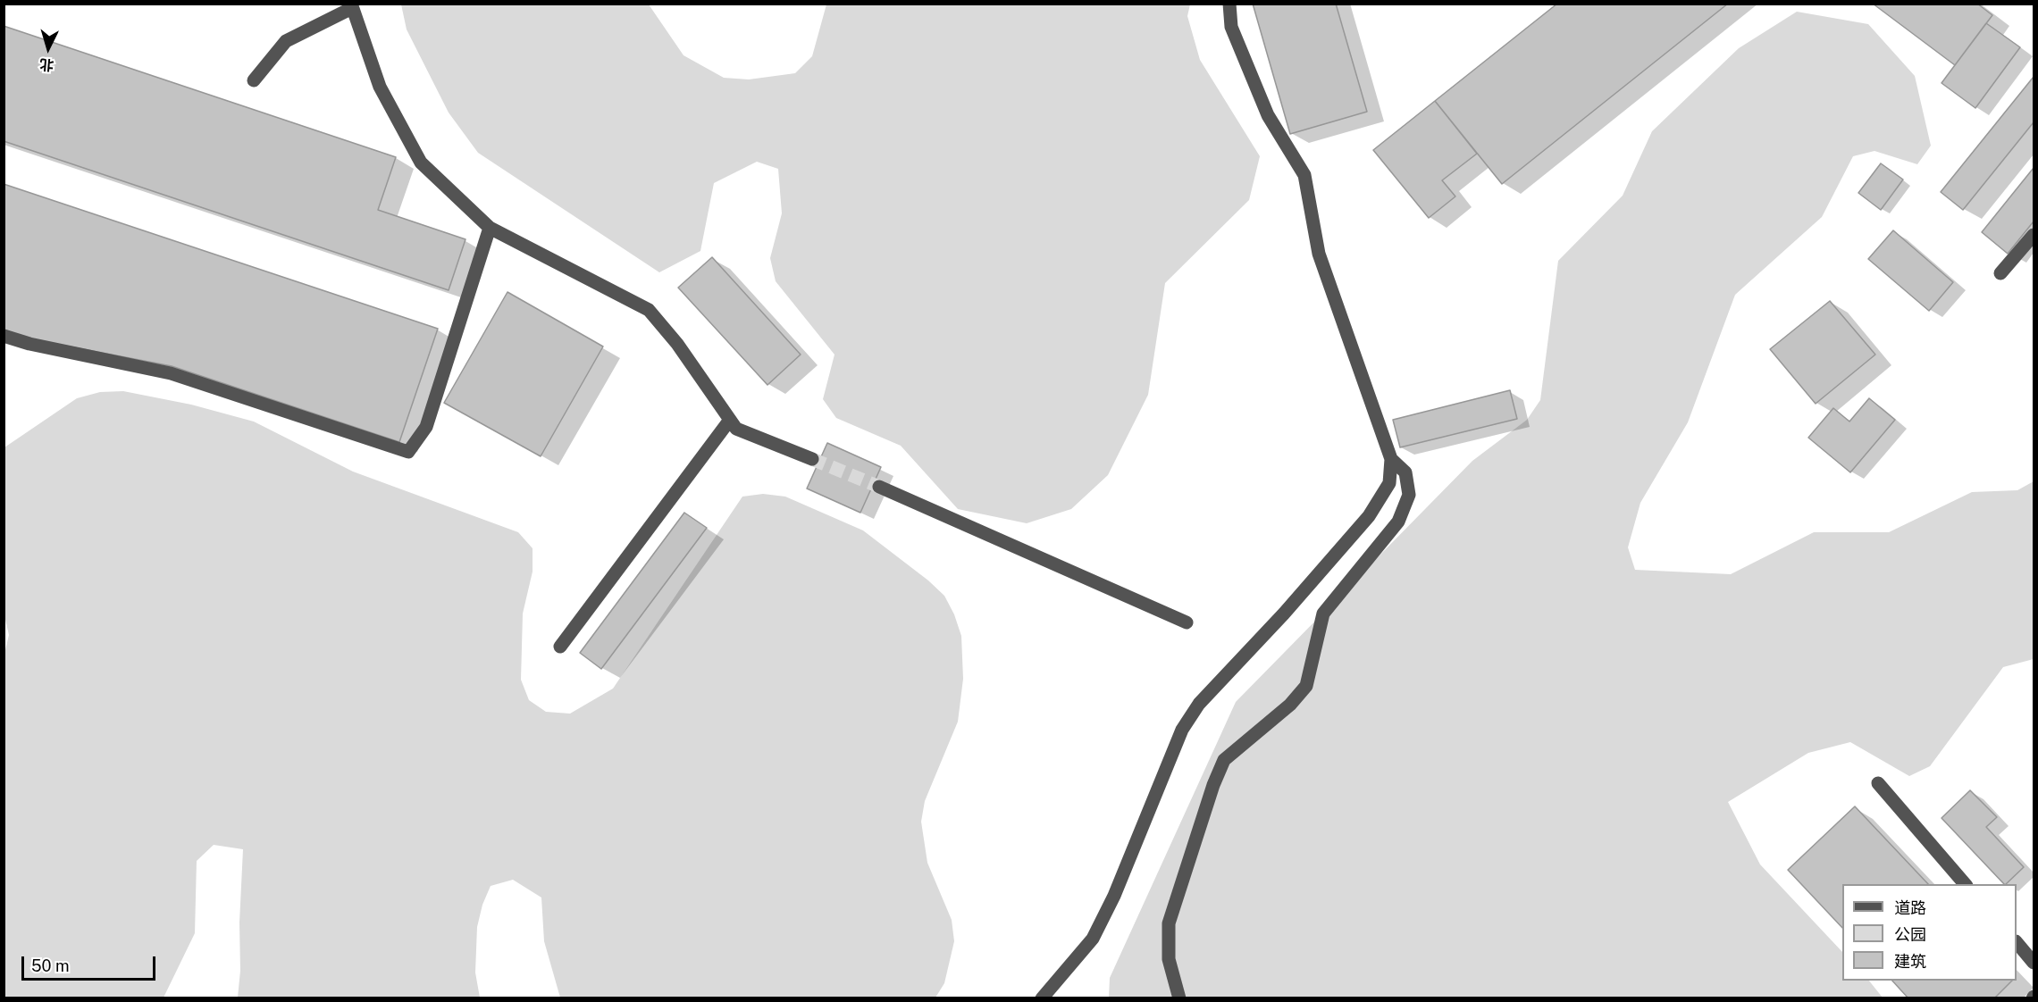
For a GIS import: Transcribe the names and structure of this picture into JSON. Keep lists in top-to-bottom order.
{
  "legend": ["道路", "公园", "建筑"],
  "scale_bar": "50 m",
  "north": "bottom"
}
